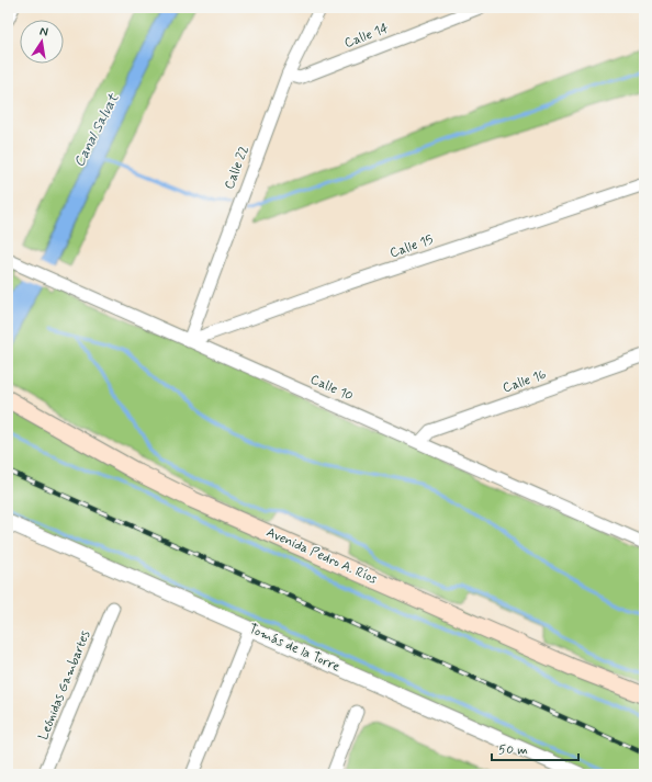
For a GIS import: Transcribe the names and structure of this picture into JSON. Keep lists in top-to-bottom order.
{
  "streets": {
    "main road": ["Avenida Pedro A. Ríos"],
    "street": [
      "Calle 14",
      "Calle 22",
      "Calle 15",
      "Calle 16",
      "Calle 10",
      "Tomás de la Torre",
      "Leónidas Gambartes"
    ]
  },
  "crossings": [
    ["Calle 14", "Calle 22"],
    ["Calle 22", "Calle 15"],
    ["Calle 22", "Calle 10"],
    ["Calle 15", "Calle 10"],
    ["Calle 16", "Calle 10"]
  ],
  "water": ["Canal Salvat"],
  "scale_bar": "50 m",
  "north": "top"
}
